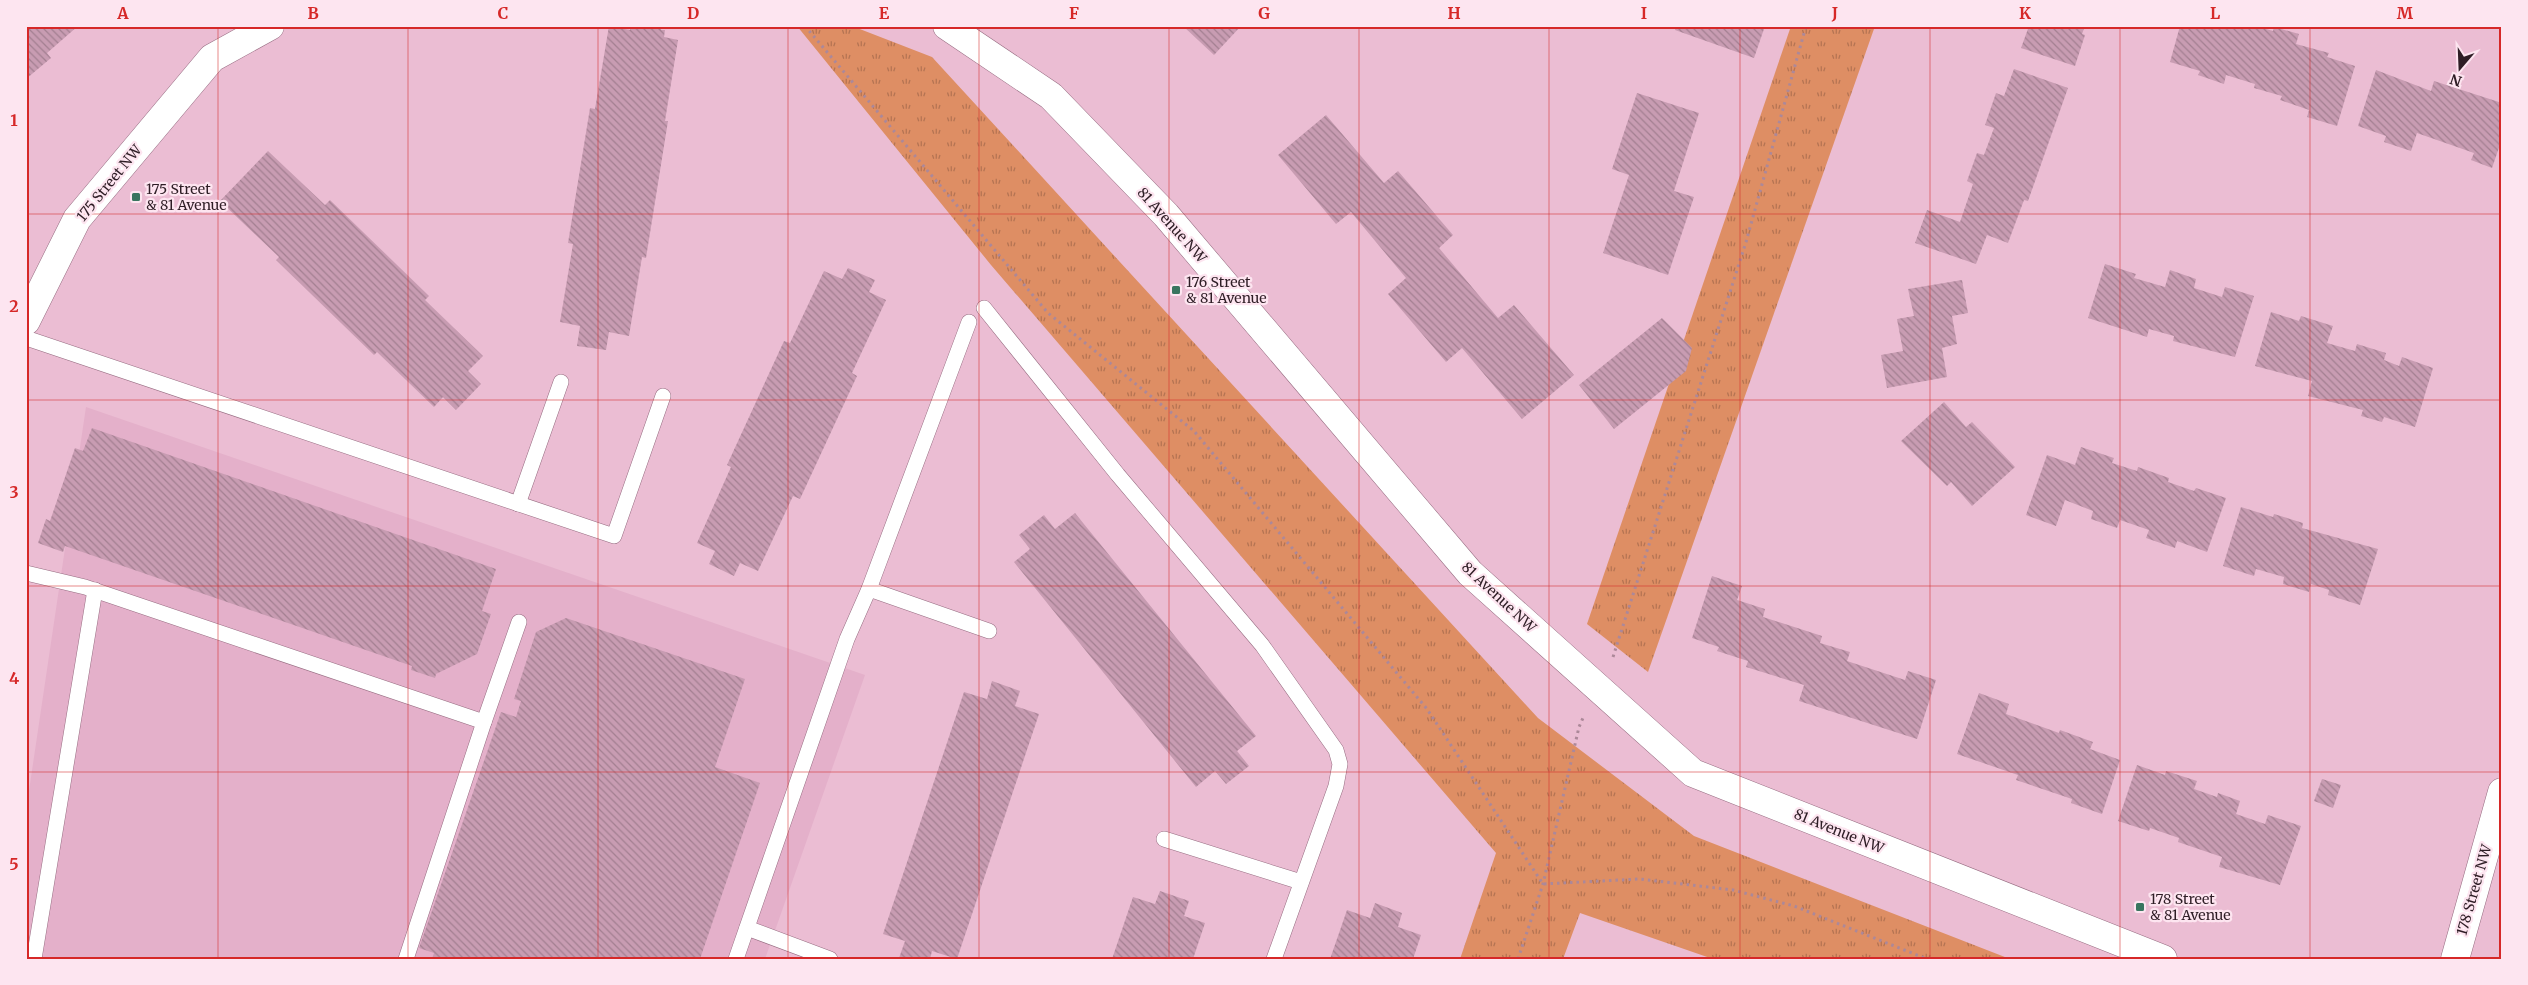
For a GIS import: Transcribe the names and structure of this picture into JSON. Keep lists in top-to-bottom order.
{
  "streets": {
    "street": ["175 Street NW", "81 Avenue NW", "178 Street NW"]
  },
  "places": {
    "transit": ["175 Street & 81 Avenue", "176 Street & 81 Avenue", "178 Street & 81 Avenue"]
  },
  "north": "bottom",
  "grid": {
    "columns": [
      "A",
      "B",
      "C",
      "D",
      "E",
      "F",
      "G",
      "H",
      "I",
      "J",
      "K",
      "L",
      "M"
    ],
    "rows": [
      "1",
      "2",
      "3",
      "4",
      "5"
    ]
  }
}
